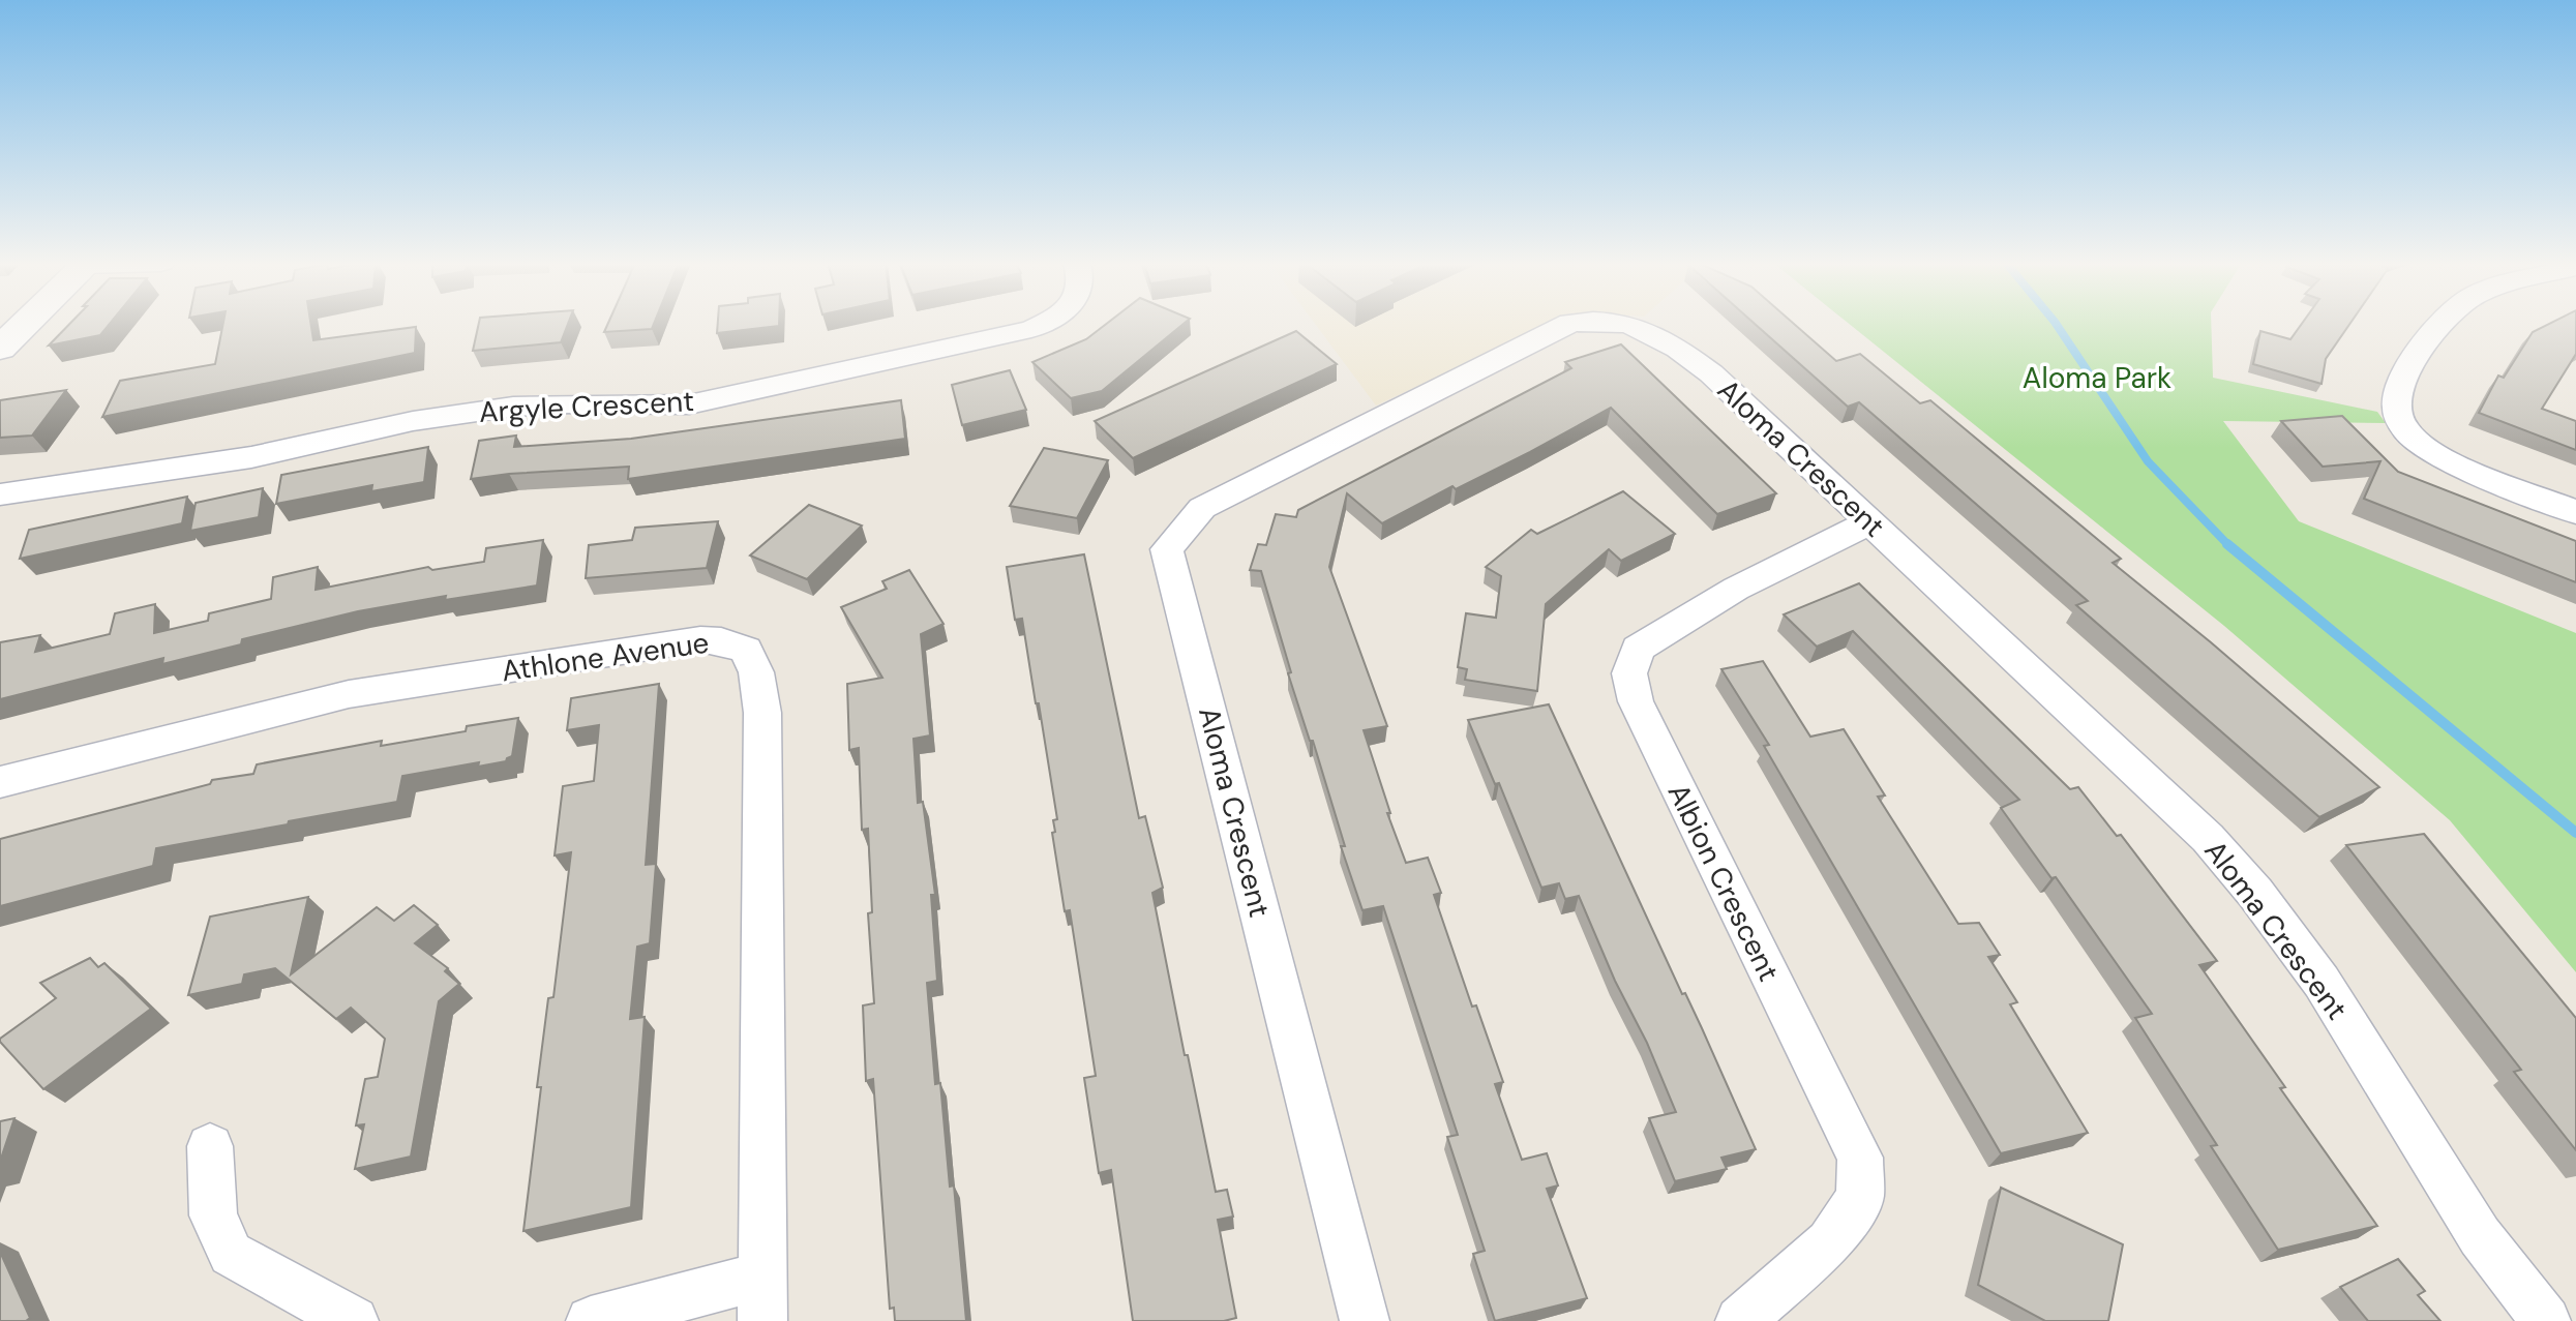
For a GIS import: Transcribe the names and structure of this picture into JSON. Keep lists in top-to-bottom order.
{
  "streets": {
    "street": [
      "Argyle Crescent",
      "Aloma Crescent",
      "Athlone Avenue",
      "Albion Crescent"
    ]
  },
  "crossings": [
    ["Aloma Crescent", "Albion Crescent"]
  ],
  "parks": ["Aloma Park"]
}
